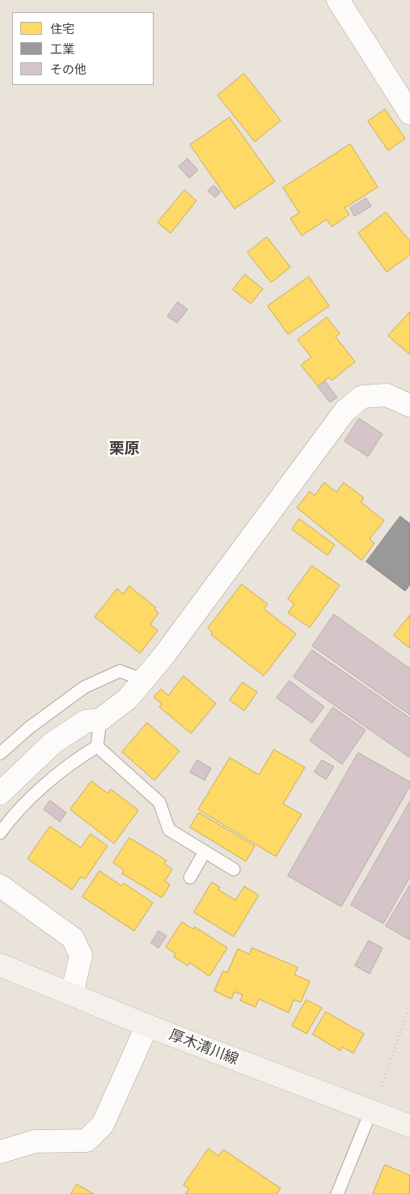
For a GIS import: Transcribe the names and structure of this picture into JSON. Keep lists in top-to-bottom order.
{
  "streets": {
    "main road": ["厚木清川線"]
  },
  "districts": ["栗原"],
  "legend": ["住宅", "工業", "その他"]
}
